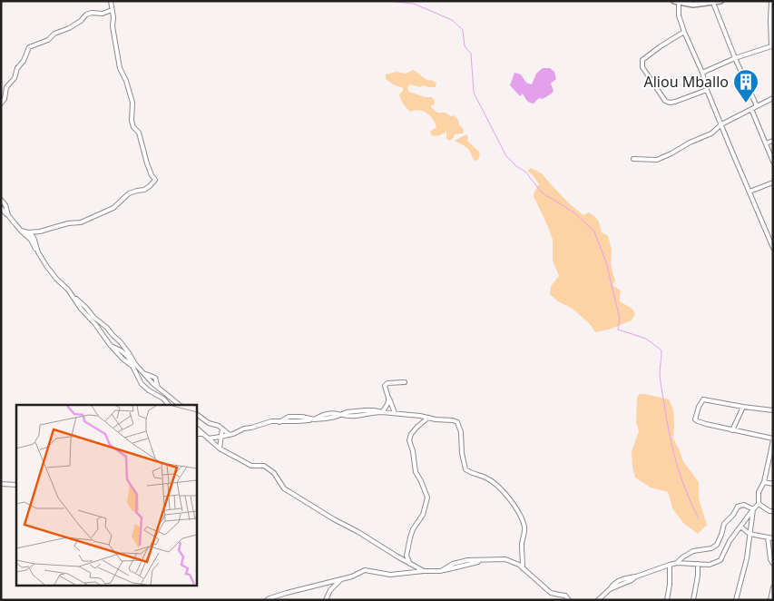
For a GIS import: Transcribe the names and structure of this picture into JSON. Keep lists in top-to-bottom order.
{
  "places": {
    "building": ["Aliou Mballo"]
  }
}
